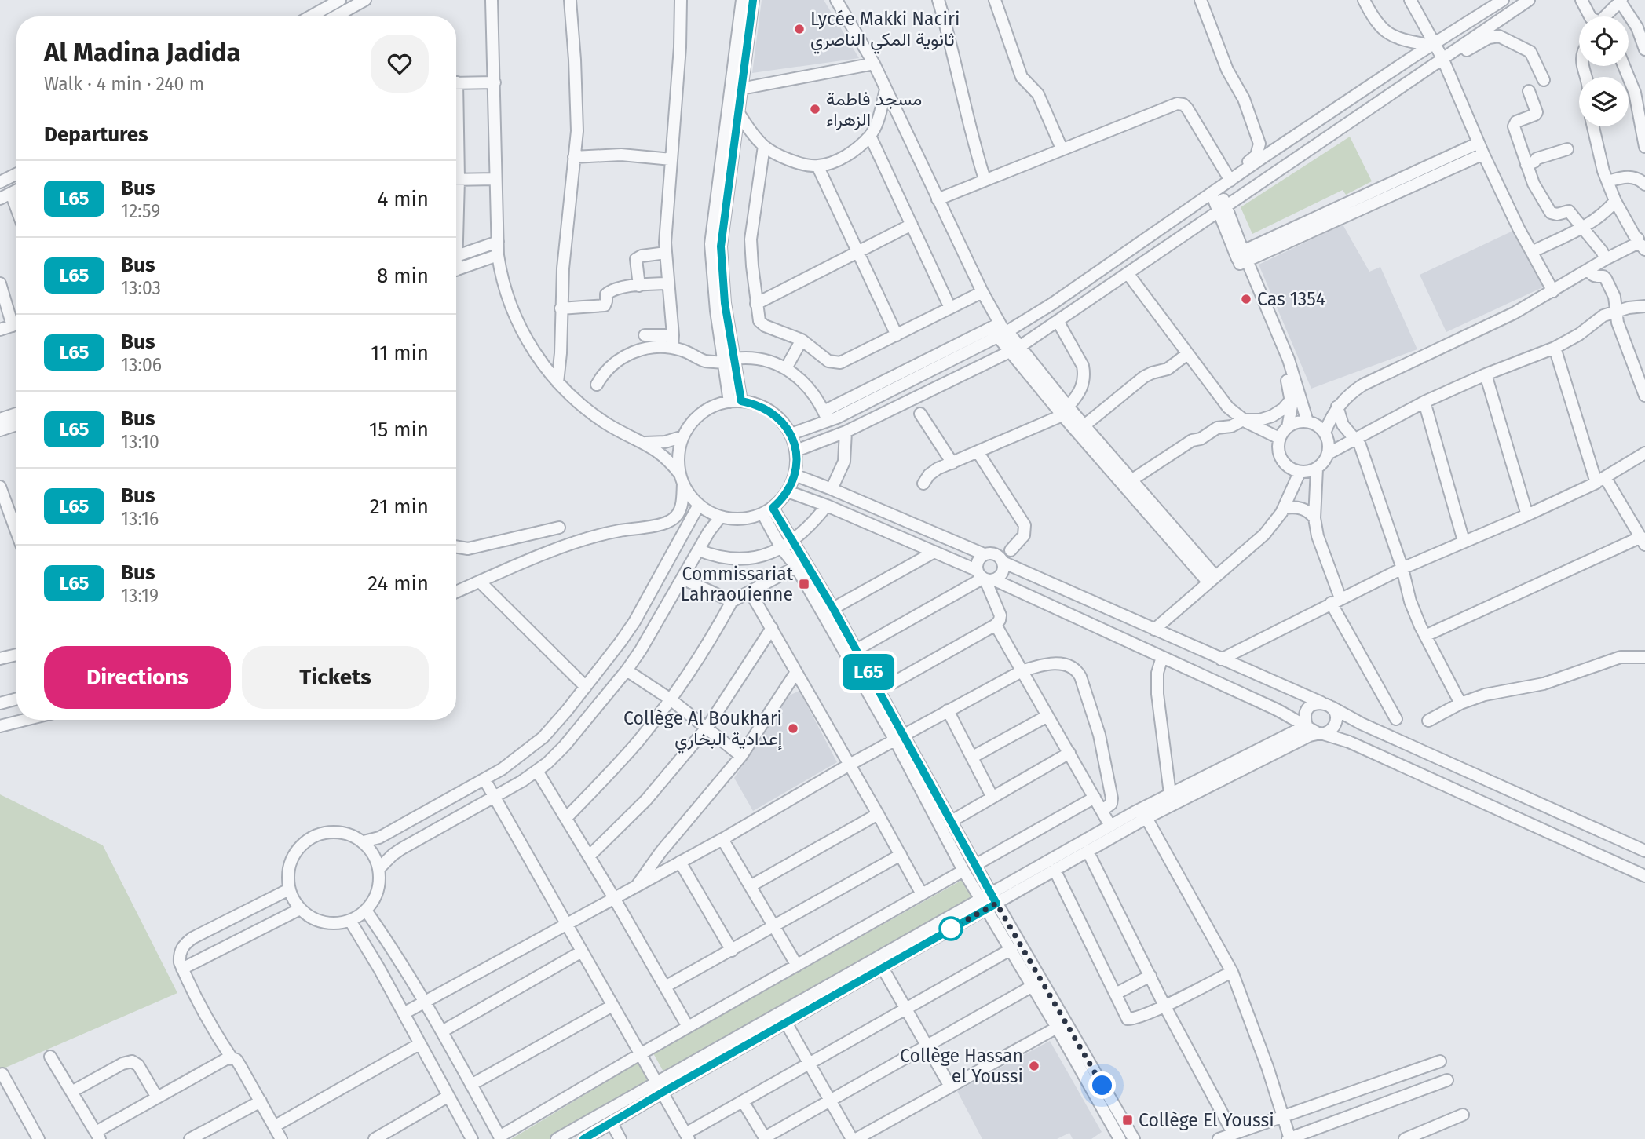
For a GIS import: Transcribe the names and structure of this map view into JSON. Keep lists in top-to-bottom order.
{
  "places": {
    "other": [
      "Lycée Makki Naciri ثانوية المكي الناصري",
      "مسجد فاطمة الزهراء",
      "Cas 1354",
      "Collège Al Boukhari إعدادية البخاري",
      "Collège Hassan el Youssi"
    ],
    "transit": ["Commissariat Lahraouienne", "Collège El Youssi"]
  },
  "lines": ["bus line L65"],
  "page": {
    "on_map": "L65",
    "heading": [
      ["Al Madina Jadida", "Walk · 4 min · 240 m"],
      "Departures"
    ],
    "list": [
      {
        "mark": "L65",
        "name": "Bus",
        "note": "12:59",
        "value": "4 min"
      },
      {
        "mark": "L65",
        "name": "Bus",
        "note": "13:03",
        "value": "8 min"
      },
      {
        "mark": "L65",
        "name": "Bus",
        "note": "13:06",
        "value": "11 min"
      },
      {
        "mark": "L65",
        "name": "Bus",
        "note": "13:10",
        "value": "15 min"
      },
      {
        "mark": "L65",
        "name": "Bus",
        "note": "13:16",
        "value": "21 min"
      },
      {
        "mark": "L65",
        "name": "Bus",
        "note": "13:19",
        "value": "24 min"
      }
    ],
    "buttons": ["Directions", "Tickets"]
  }
}
